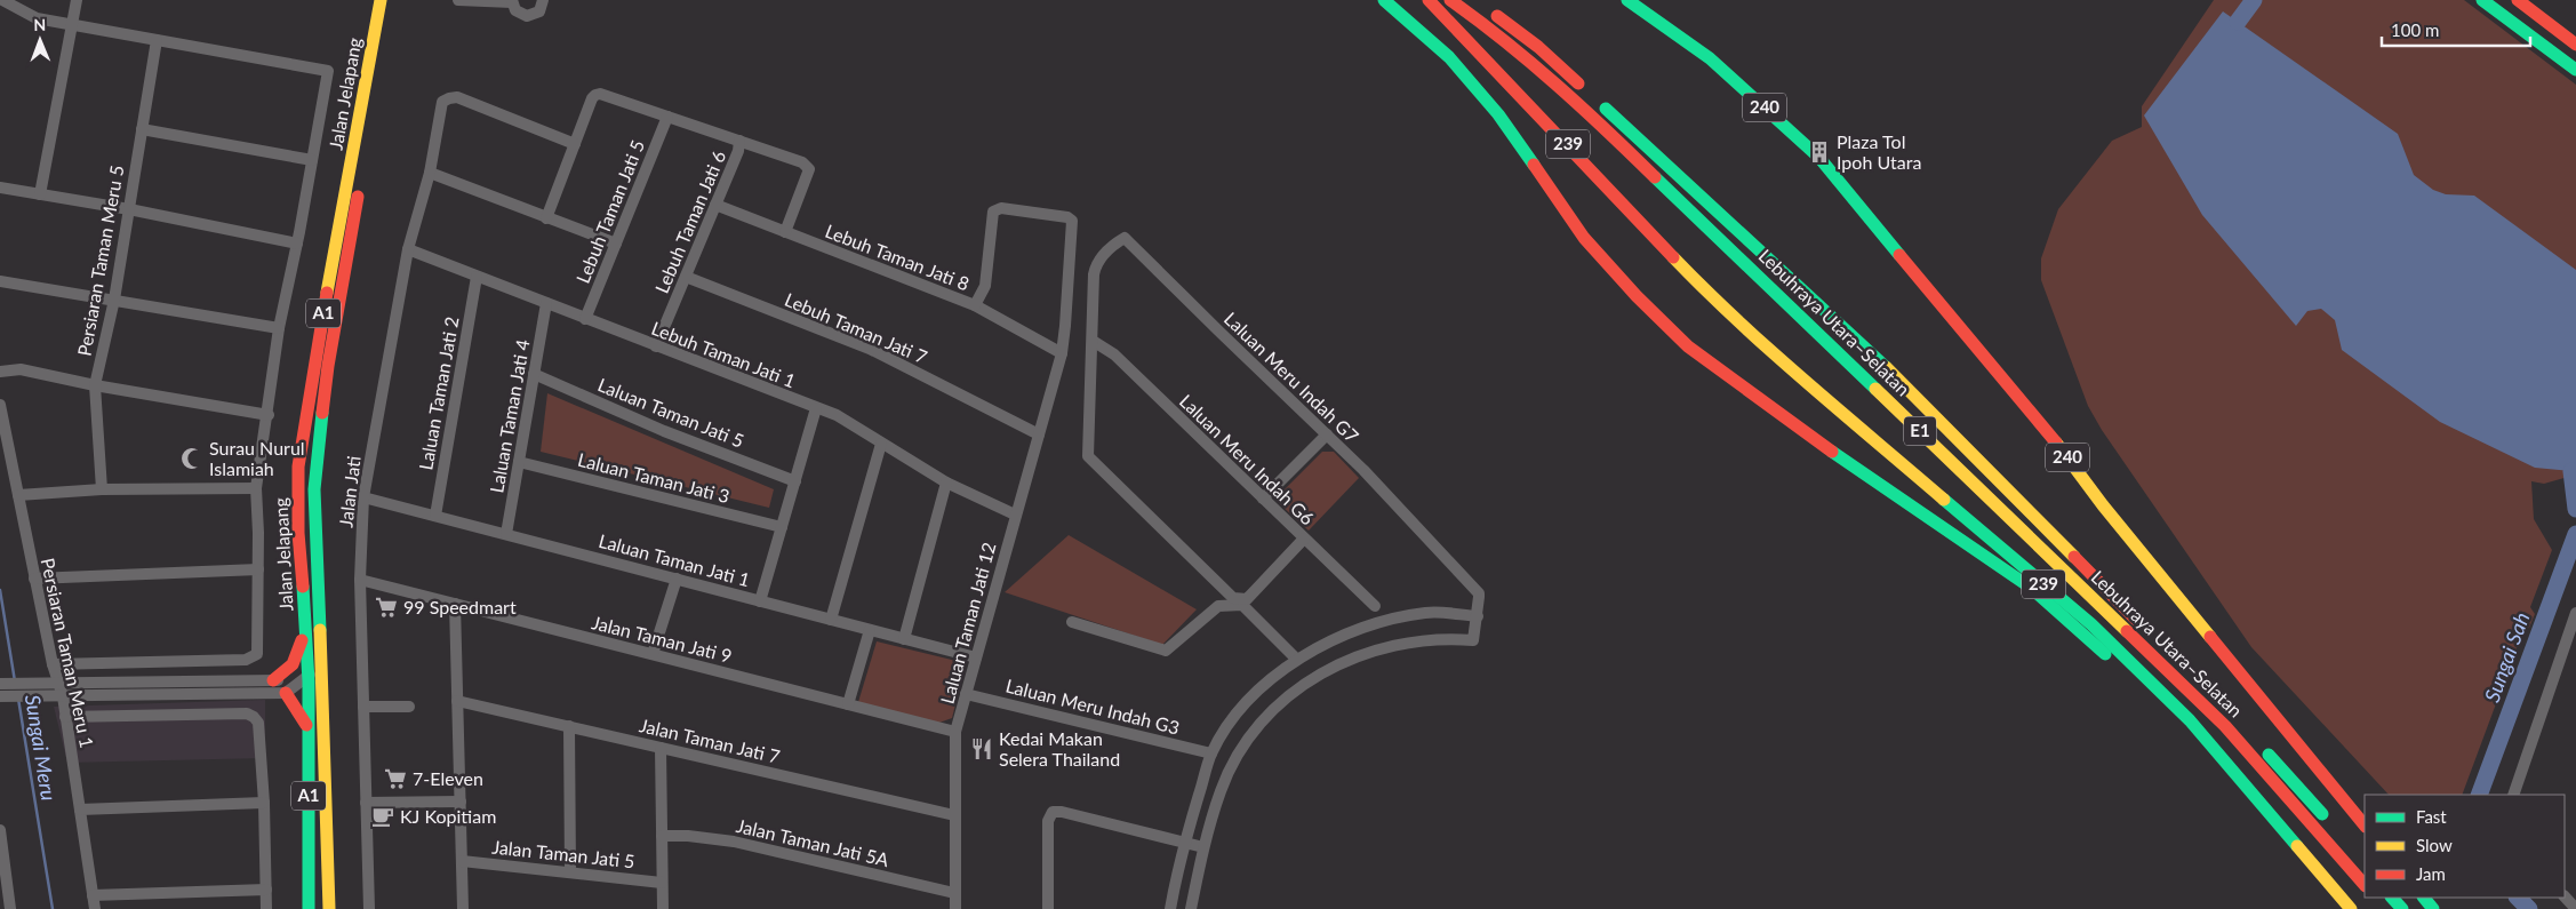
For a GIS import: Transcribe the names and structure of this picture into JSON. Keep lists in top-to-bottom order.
{
  "streets": {
    "main road": [
      "Jalan Jelapang",
      "240",
      "239",
      "A1",
      "Lebuhraya Utara–Selatan",
      "E1"
    ],
    "street": [
      "Lebuh Taman Jati 5",
      "Lebuh Taman Jati 6",
      "Lebuh Taman Jati 8",
      "Persiaran Taman Meru 5",
      "Lebuh Taman Jati 7",
      "Lebuh Taman Jati 1",
      "Laluan Meru Indah G7",
      "Laluan Taman Jati 2",
      "Laluan Taman Jati 5",
      "Laluan Taman Jati 4",
      "Laluan Meru Indah G6",
      "Laluan Taman Jati 3",
      "Jalan Jati",
      "Laluan Taman Jati 1",
      "Laluan Taman Jati 12",
      "Jalan Taman Jati 9",
      "Persiaran Taman Meru 1",
      "Laluan Meru Indah G3",
      "Jalan Taman Jati 7",
      "Jalan Taman Jati 5A",
      "Jalan Taman Jati 5"
    ]
  },
  "crossings": [
    ["Lebuh Taman Jati 5", "Lebuh Taman Jati 1"],
    ["Lebuh Taman Jati 6", "Lebuh Taman Jati 8"],
    ["Lebuh Taman Jati 6", "Lebuh Taman Jati 7"],
    ["Lebuh Taman Jati 6", "Lebuh Taman Jati 1"],
    ["Lebuh Taman Jati 8", "Laluan Taman Jati 12"],
    ["Lebuh Taman Jati 7", "Laluan Taman Jati 12"],
    ["Lebuh Taman Jati 1", "Laluan Taman Jati 2"],
    ["Lebuh Taman Jati 1", "Laluan Taman Jati 4"],
    ["Lebuh Taman Jati 1", "Jalan Jati"],
    ["Lebuh Taman Jati 1", "Laluan Taman Jati 12"],
    ["Laluan Meru Indah G7", "Laluan Meru Indah G6"],
    ["Laluan Taman Jati 2", "Laluan Taman Jati 1"],
    ["Laluan Taman Jati 5", "Laluan Taman Jati 4"],
    ["Laluan Taman Jati 4", "Laluan Taman Jati 3"],
    ["Laluan Taman Jati 4", "Laluan Taman Jati 1"],
    ["Jalan Jati", "Laluan Taman Jati 1"],
    ["Jalan Jati", "Jalan Taman Jati 9"],
    ["Laluan Taman Jati 1", "Laluan Taman Jati 12"],
    ["Laluan Taman Jati 12", "Jalan Taman Jati 9"],
    ["Laluan Taman Jati 12", "Laluan Meru Indah G3"],
    ["Laluan Taman Jati 12", "Jalan Taman Jati 7"],
    ["Laluan Taman Jati 12", "Jalan Taman Jati 5A"]
  ],
  "water": ["Sungai Sah", "Sungai Meru"],
  "places": {
    "building": ["Plaza Tol Ipoh Utara"],
    "mosque": ["Surau Nurul Islamiah"],
    "supermarket": ["99 Speedmart", "7-Eleven"],
    "restaurant": ["Kedai Makan Selera Thailand"],
    "cafe": ["KJ Kopitiam"]
  },
  "legend": ["Fast", "Slow", "Jam"],
  "scale_bar": "100 m",
  "north": "top"
}
